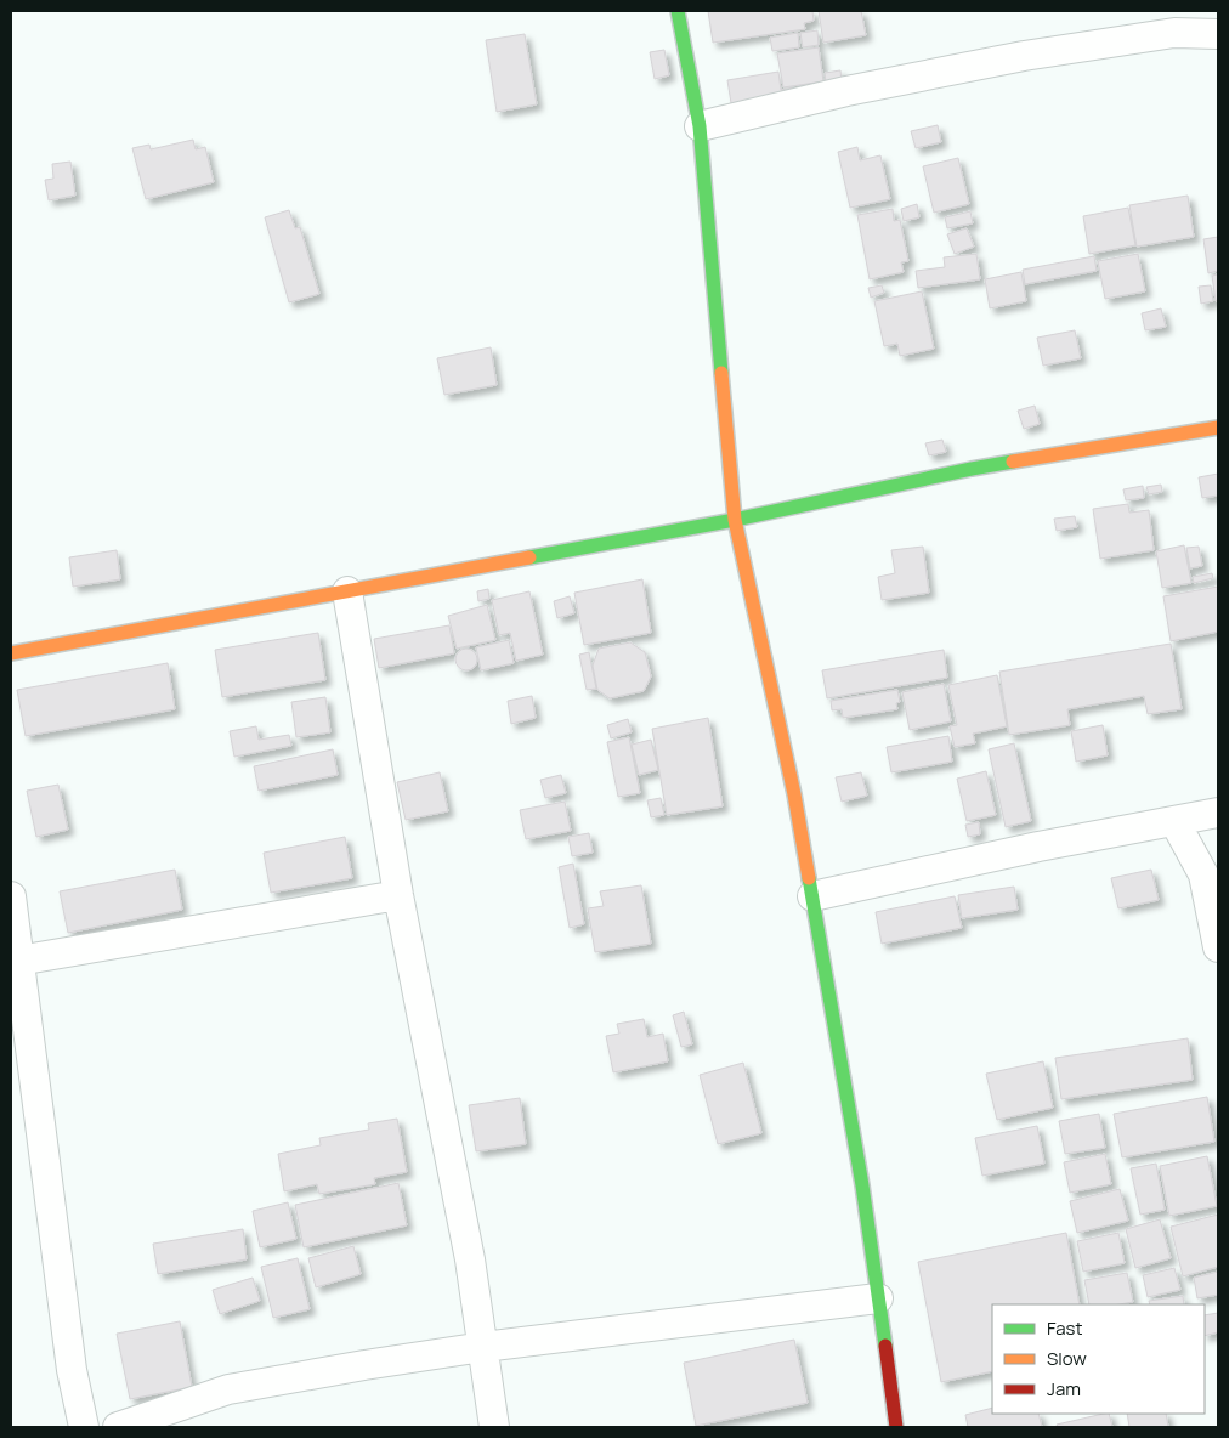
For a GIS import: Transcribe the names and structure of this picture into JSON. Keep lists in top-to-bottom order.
{
  "legend": ["Fast", "Slow", "Jam"]
}
